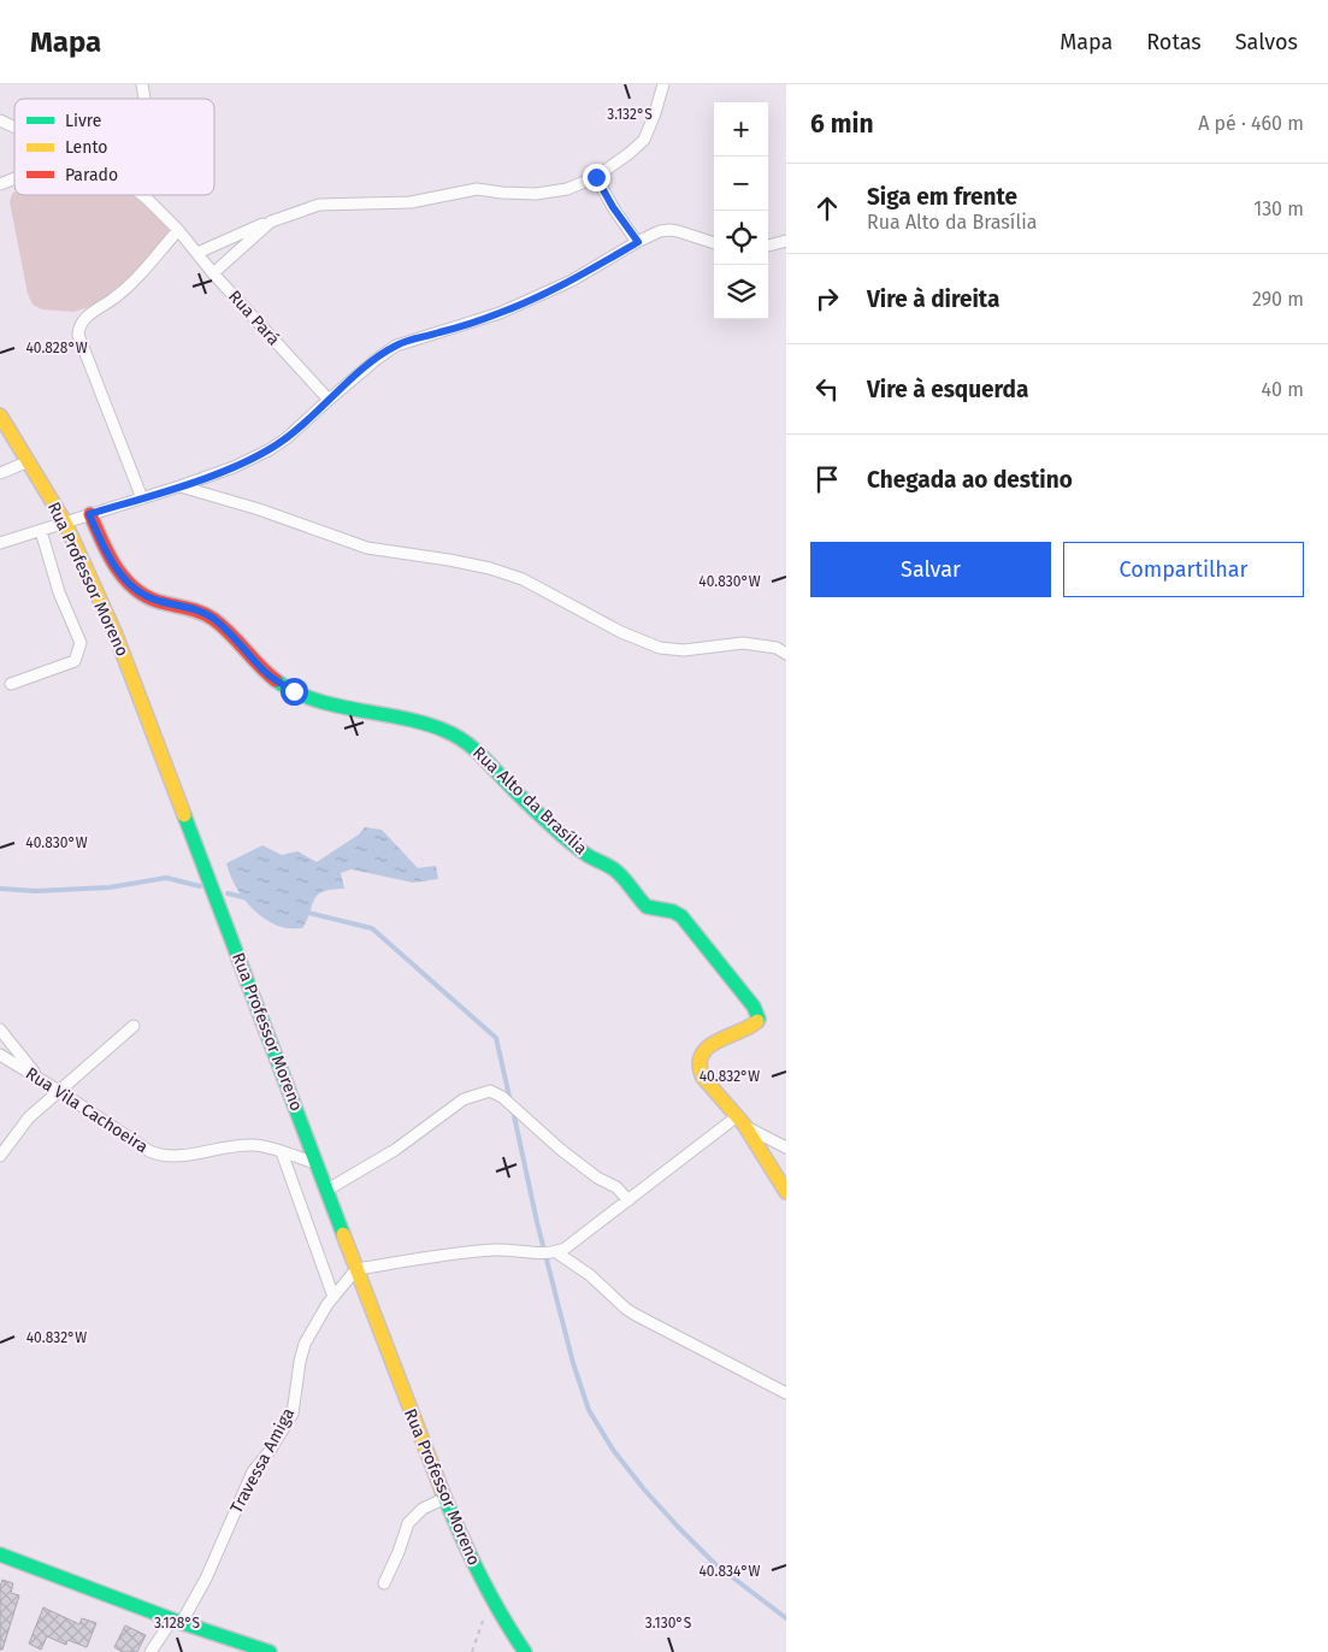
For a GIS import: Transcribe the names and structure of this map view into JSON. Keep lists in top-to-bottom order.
{
  "streets": {
    "main road": ["Rua Professor Moreno", "Rua Alto da Brasília"],
    "street": ["Rua Pará", "Rua Vila Cachoeira", "Travessa Amiga"]
  },
  "crossings": [
    ["Rua Professor Moreno", "Rua Vila Cachoeira"],
    ["Rua Professor Moreno", "Travessa Amiga"]
  ],
  "legend": ["Livre", "Lento", "Parado"],
  "page": {
    "header": "Mapa",
    "nav": ["Mapa", "Rotas", "Salvos"],
    "heading": ["6 min", "A pé · 460 m"],
    "map_buttons": ["+", "−"],
    "list": [
      ["Siga em frente", "Rua Alto da Brasília", "130 m"],
      ["Vire à direita", "290 m"],
      ["Vire à esquerda", "40 m"],
      "Chegada ao destino"
    ],
    "buttons": ["Salvar", "Compartilhar"]
  },
  "coordinates": [
    "3.132°S",
    "40.828°W",
    "40.830°W",
    "40.832°W",
    "40.834°W",
    "3.128°S",
    "3.130°S"
  ]
}
